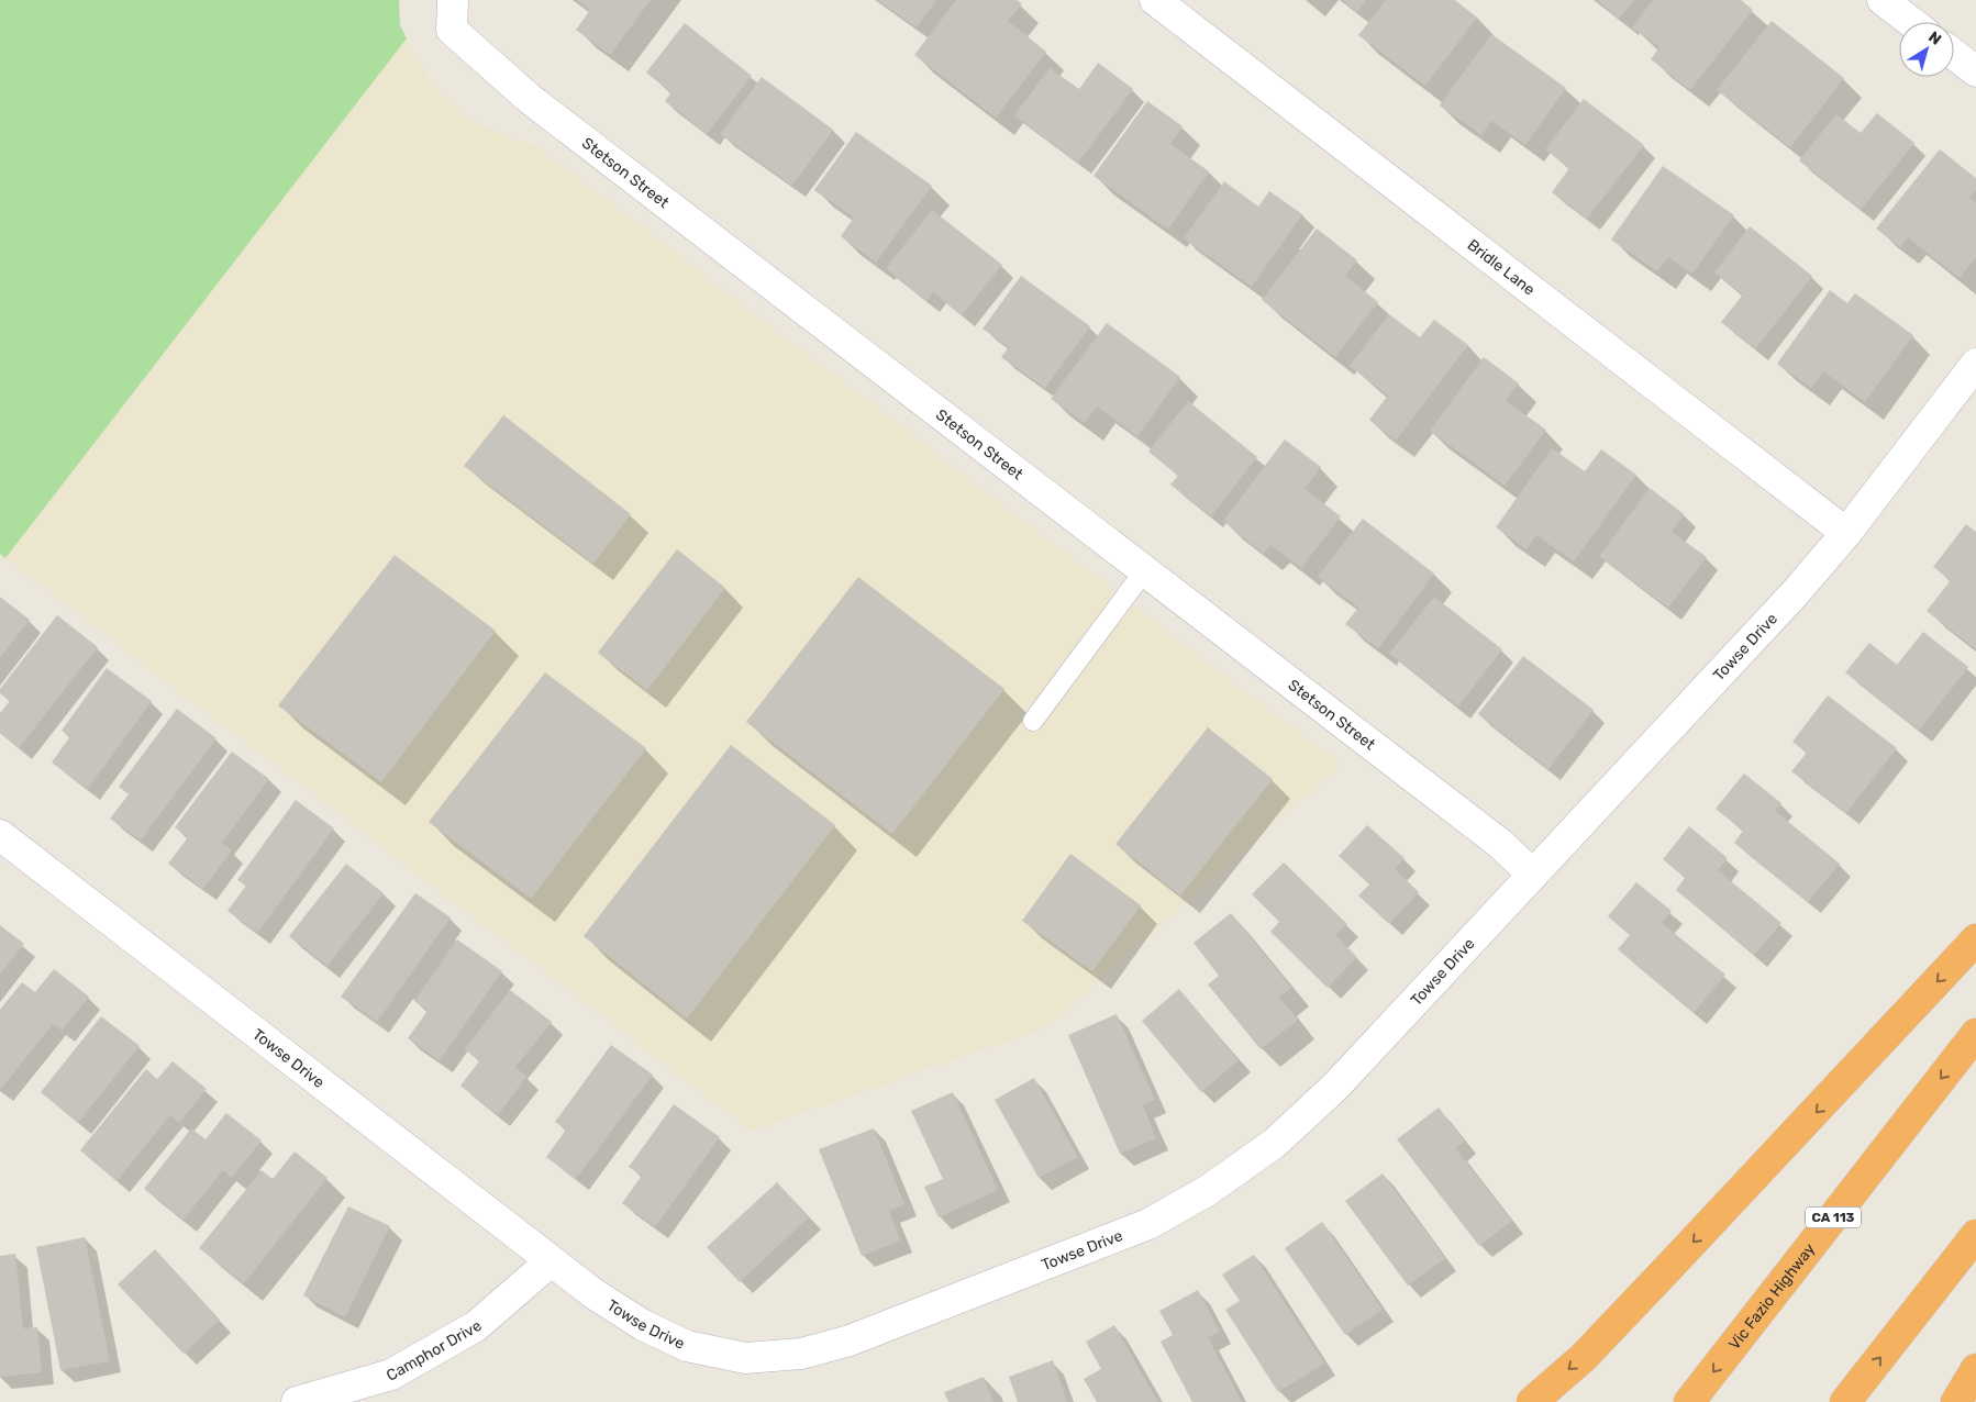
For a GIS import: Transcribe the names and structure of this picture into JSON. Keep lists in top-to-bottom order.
{
  "streets": {
    "highway": ["CA 113", "Vic Fazio Highway"],
    "street": [
      "Stetson Street",
      "Bridle Lane",
      "Towse Drive",
      "Camphor Drive"
    ]
  },
  "crossings": [
    ["Stetson Street", "Towse Drive"],
    ["Bridle Lane", "Towse Drive"],
    ["Towse Drive", "Camphor Drive"]
  ],
  "north": "top right"
}
